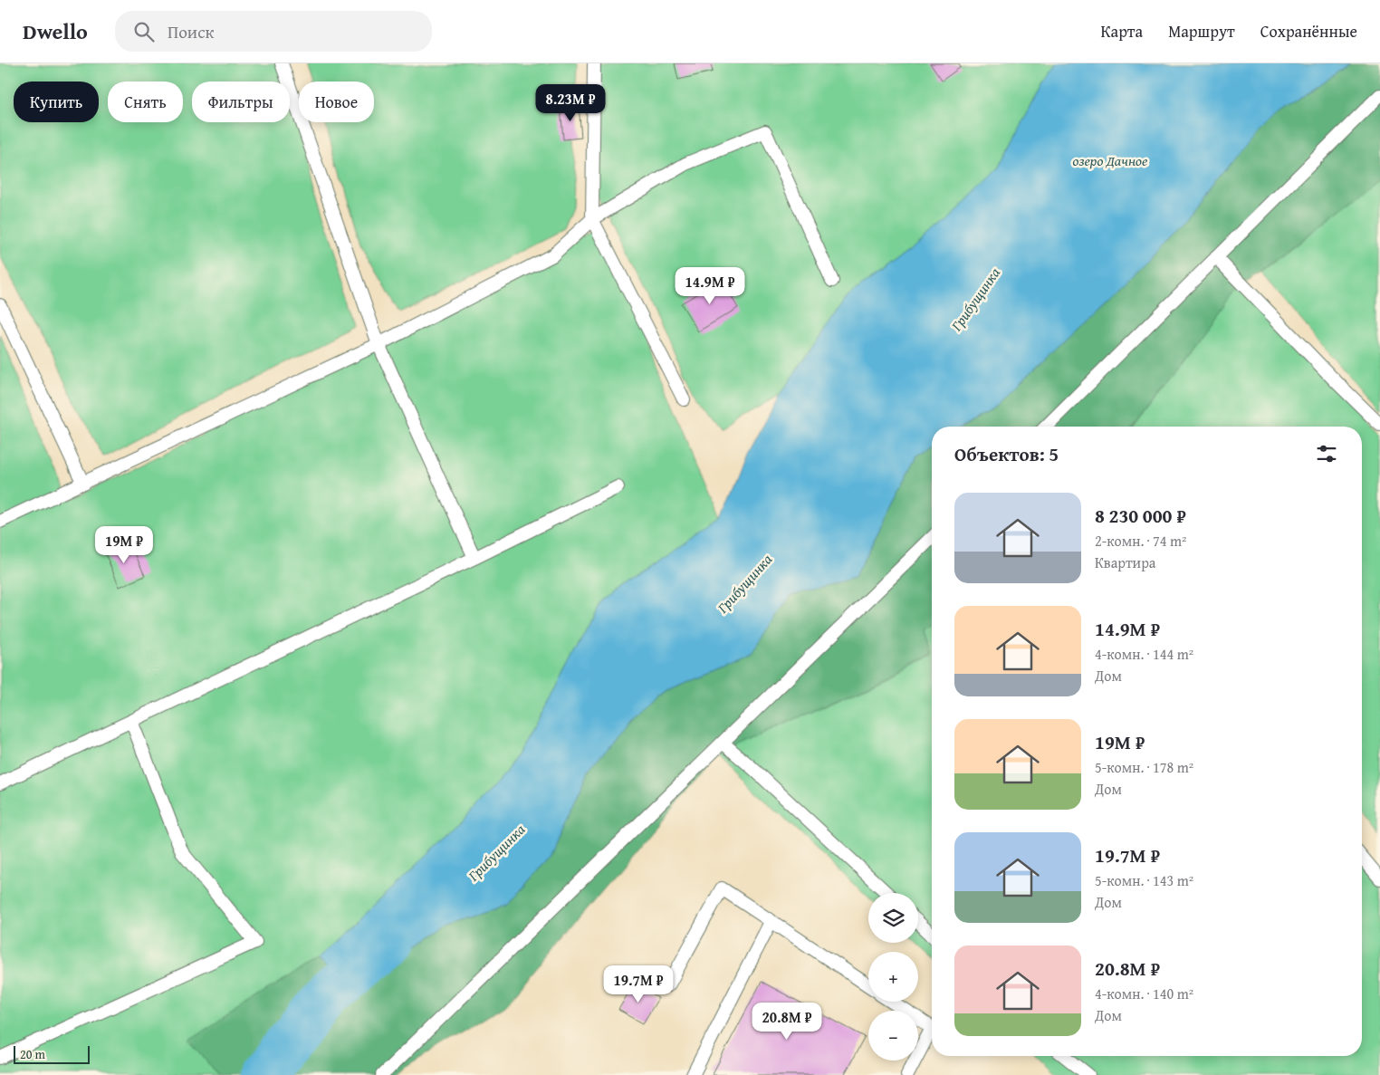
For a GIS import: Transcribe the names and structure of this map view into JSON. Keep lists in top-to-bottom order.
{
  "water": ["озеро Дачное", "Грибущинка"],
  "scale_bar": "20 m",
  "page": {
    "header": "Dwello",
    "search": "Поиск",
    "nav": ["Карта", "Маршрут", "Сохранённые"],
    "chip": [
      "Купить",
      "Снять",
      "Фильтры",
      "Новое"
    ],
    "price": [
      "8.23M ₽",
      "14.9M ₽",
      "19M ₽",
      "19.7M ₽",
      "20.8M ₽"
    ],
    "heading": "Объектов: 5",
    "list": [
      {
        "name": "8 230 000 ₽",
        "note": "2-комн. · 74 m² · Квартира"
      },
      {
        "name": "14.9M ₽",
        "note": "4-комн. · 144 m² · Дом"
      },
      {
        "name": "19M ₽",
        "note": "5-комн. · 178 m² · Дом"
      },
      {
        "name": "19.7M ₽",
        "note": "5-комн. · 143 m² · Дом"
      },
      {
        "name": "20.8M ₽",
        "note": "4-комн. · 140 m² · Дом"
      }
    ],
    "map_buttons": ["+", "−"],
    "scale": "20 m"
  }
}
